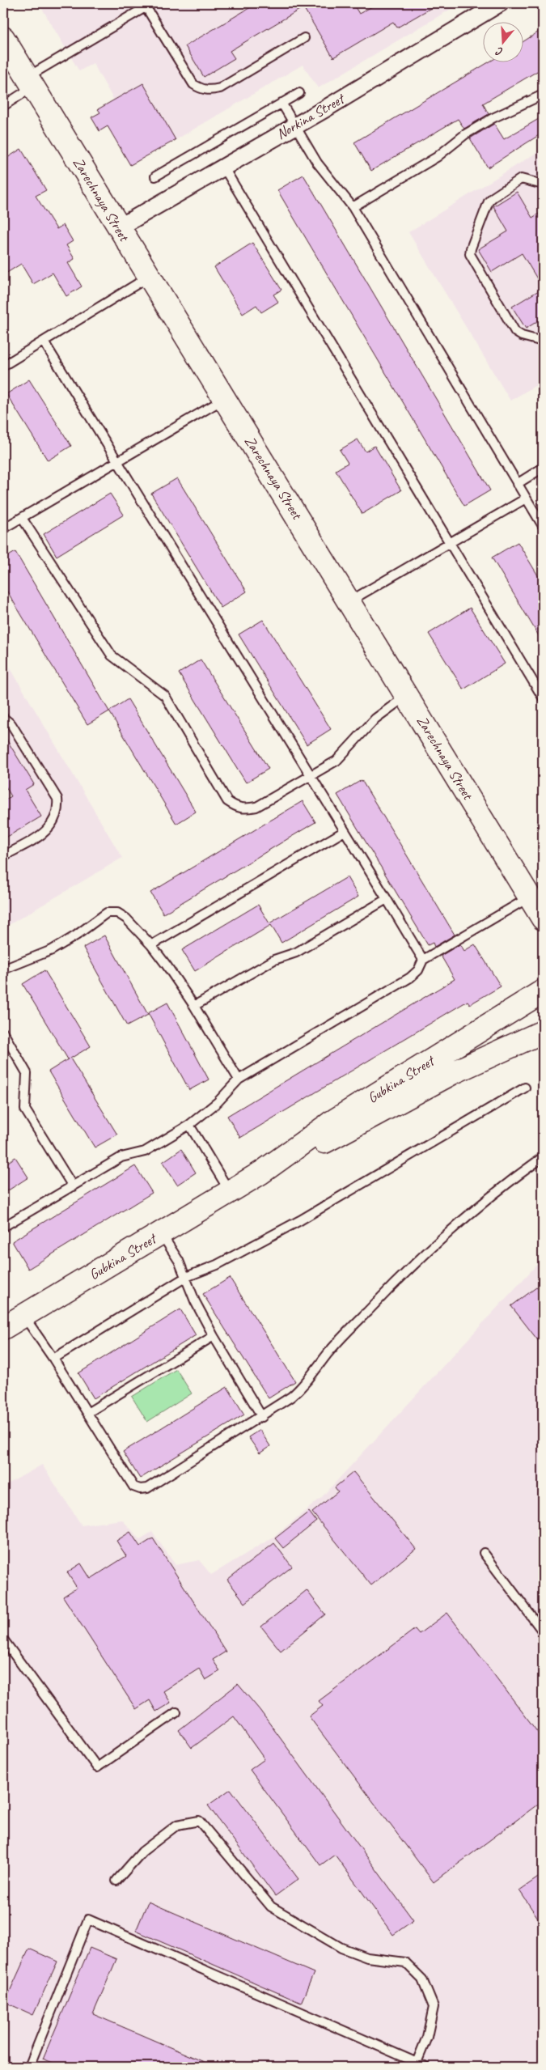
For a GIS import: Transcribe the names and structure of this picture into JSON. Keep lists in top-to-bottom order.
{
  "streets": {
    "main road": ["Zarechnaya Street", "Gubkina Street"],
    "street": ["Norkina Street"]
  },
  "crossings": [
    ["Norkina Street", "Zarechnaya Street"]
  ],
  "north": "bottom"
}
